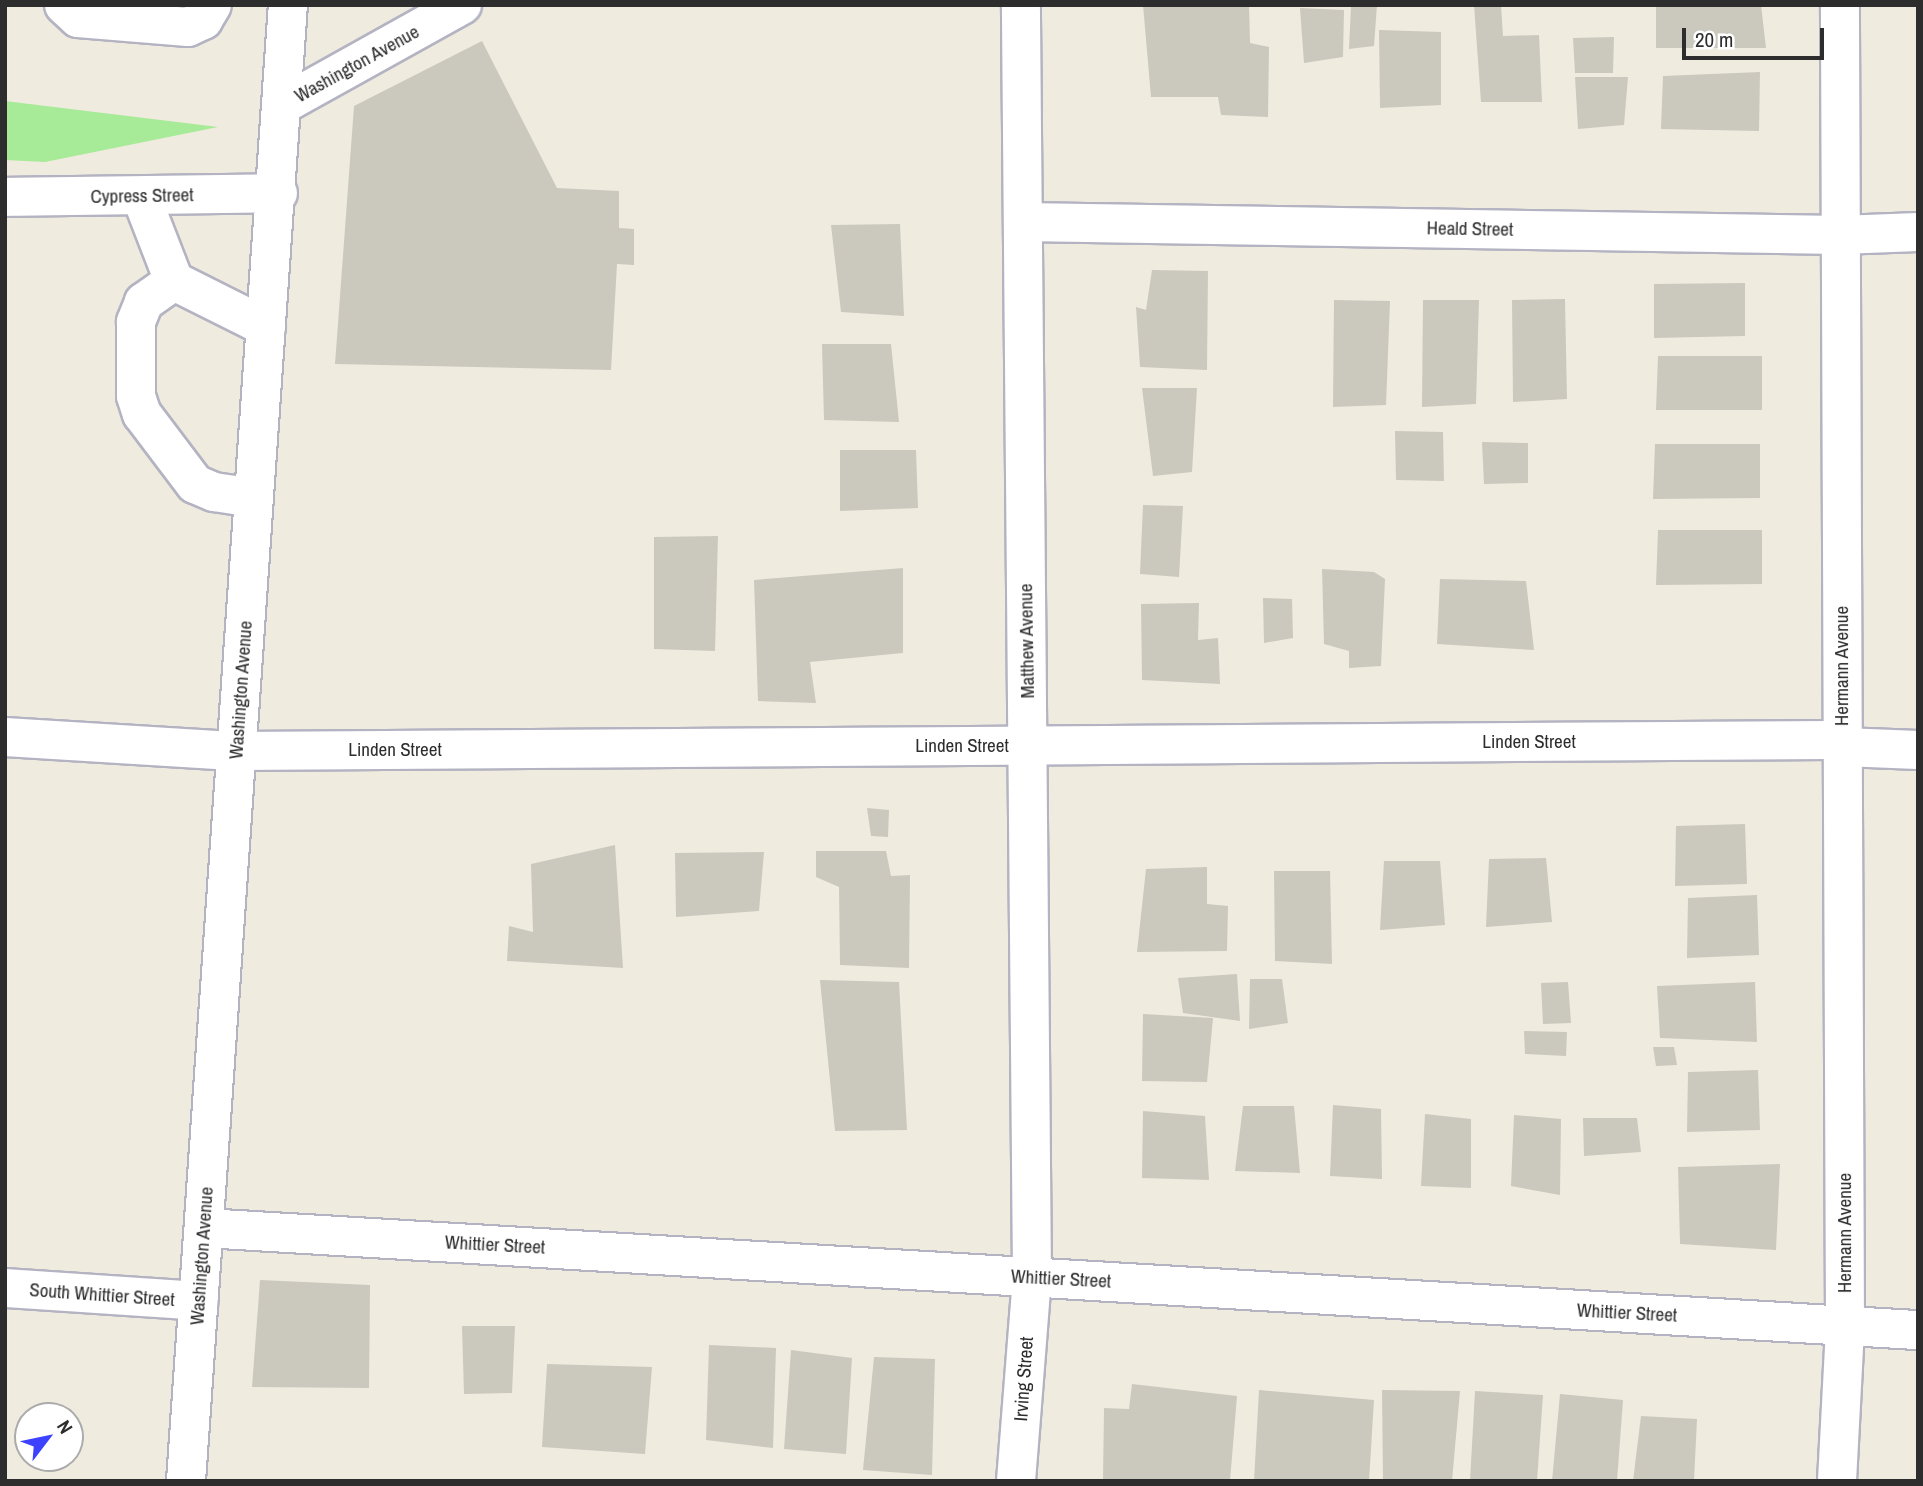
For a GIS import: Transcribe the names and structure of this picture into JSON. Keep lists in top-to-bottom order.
{
  "streets": {
    "street": [
      "Washington Avenue",
      "Cypress Street",
      "Heald Street",
      "Matthew Avenue",
      "Hermann Avenue",
      "Linden Street",
      "Whittier Street",
      "South Whittier Street",
      "Irving Street"
    ]
  },
  "crossings": [
    ["Washington Avenue", "Cypress Street"],
    ["Washington Avenue", "Linden Street"],
    ["Washington Avenue", "Whittier Street"],
    ["Washington Avenue", "South Whittier Street"],
    ["Heald Street", "Matthew Avenue"],
    ["Heald Street", "Hermann Avenue"],
    ["Matthew Avenue", "Linden Street"],
    ["Matthew Avenue", "Whittier Street"],
    ["Matthew Avenue", "Irving Street"],
    ["Hermann Avenue", "Linden Street"],
    ["Hermann Avenue", "Whittier Street"],
    ["Whittier Street", "Irving Street"]
  ],
  "scale_bar": "20 m",
  "north": "top right"
}
